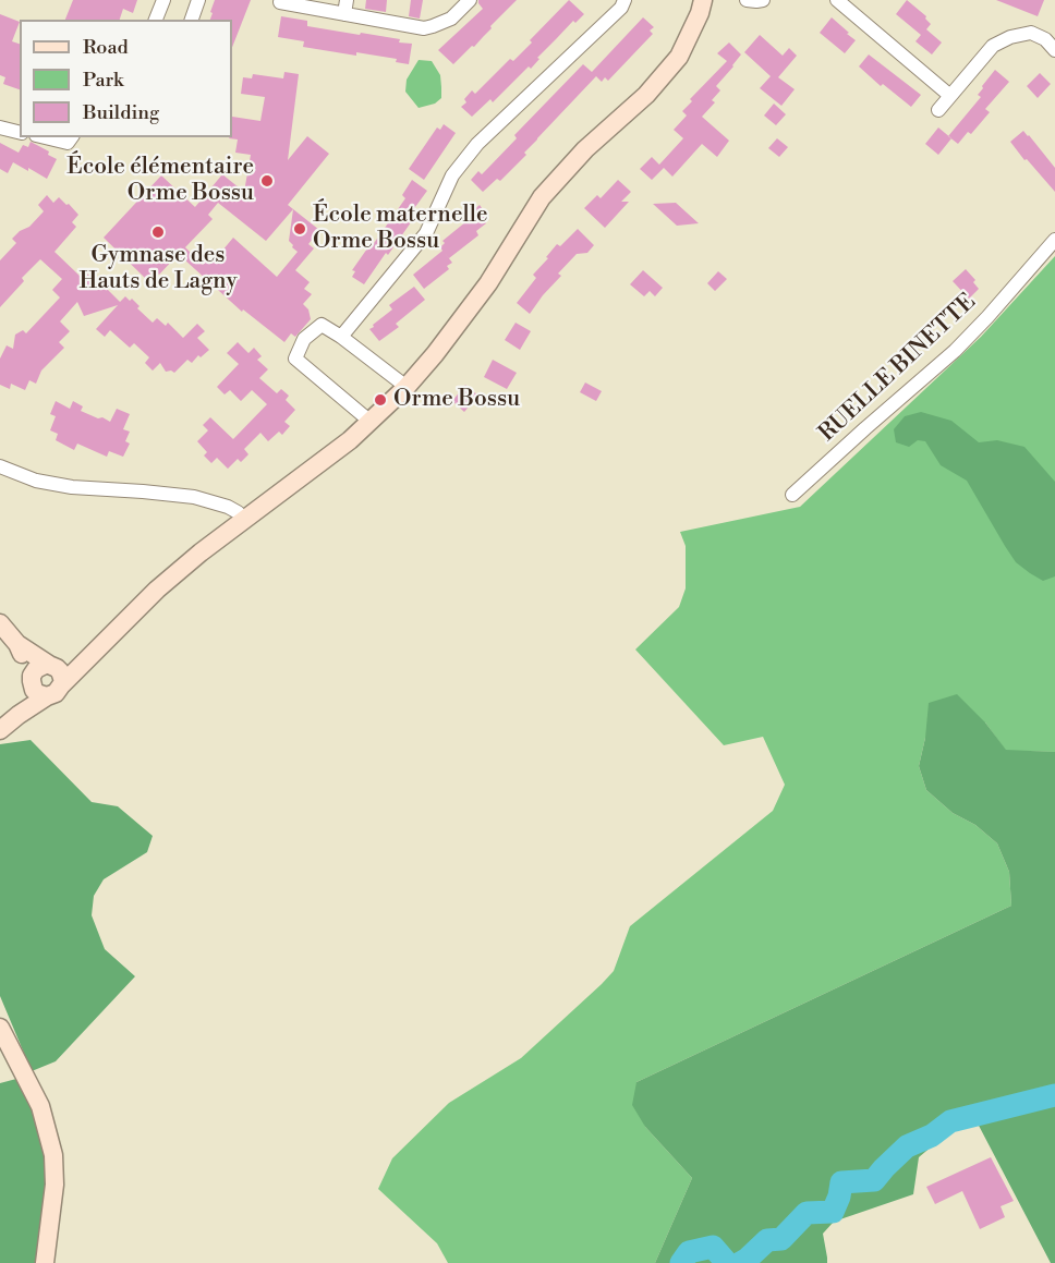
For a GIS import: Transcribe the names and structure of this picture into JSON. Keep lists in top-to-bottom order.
{
  "streets": {
    "street": ["RUELLE BINETTE"]
  },
  "places": [
    "École élémentaire Orme Bossu",
    "École maternelle Orme Bossu",
    "Gymnase des Hauts de Lagny",
    "Orme Bossu"
  ],
  "legend": ["Road", "Park", "Building"]
}
